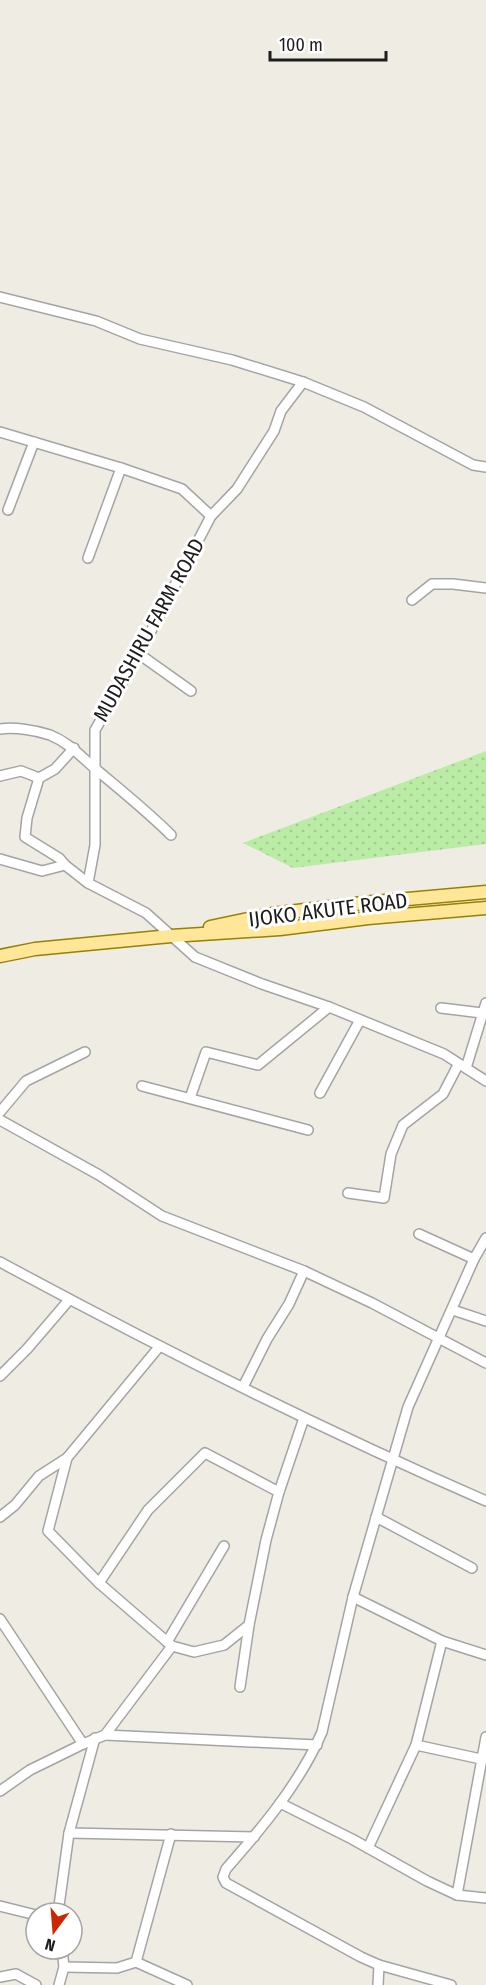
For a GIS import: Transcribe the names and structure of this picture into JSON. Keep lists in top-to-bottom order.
{
  "streets": {
    "main road": ["IJOKO AKUTE ROAD"],
    "street": ["MUDASHIRU FARM ROAD"]
  },
  "scale_bar": "100 m",
  "north": "bottom"
}
